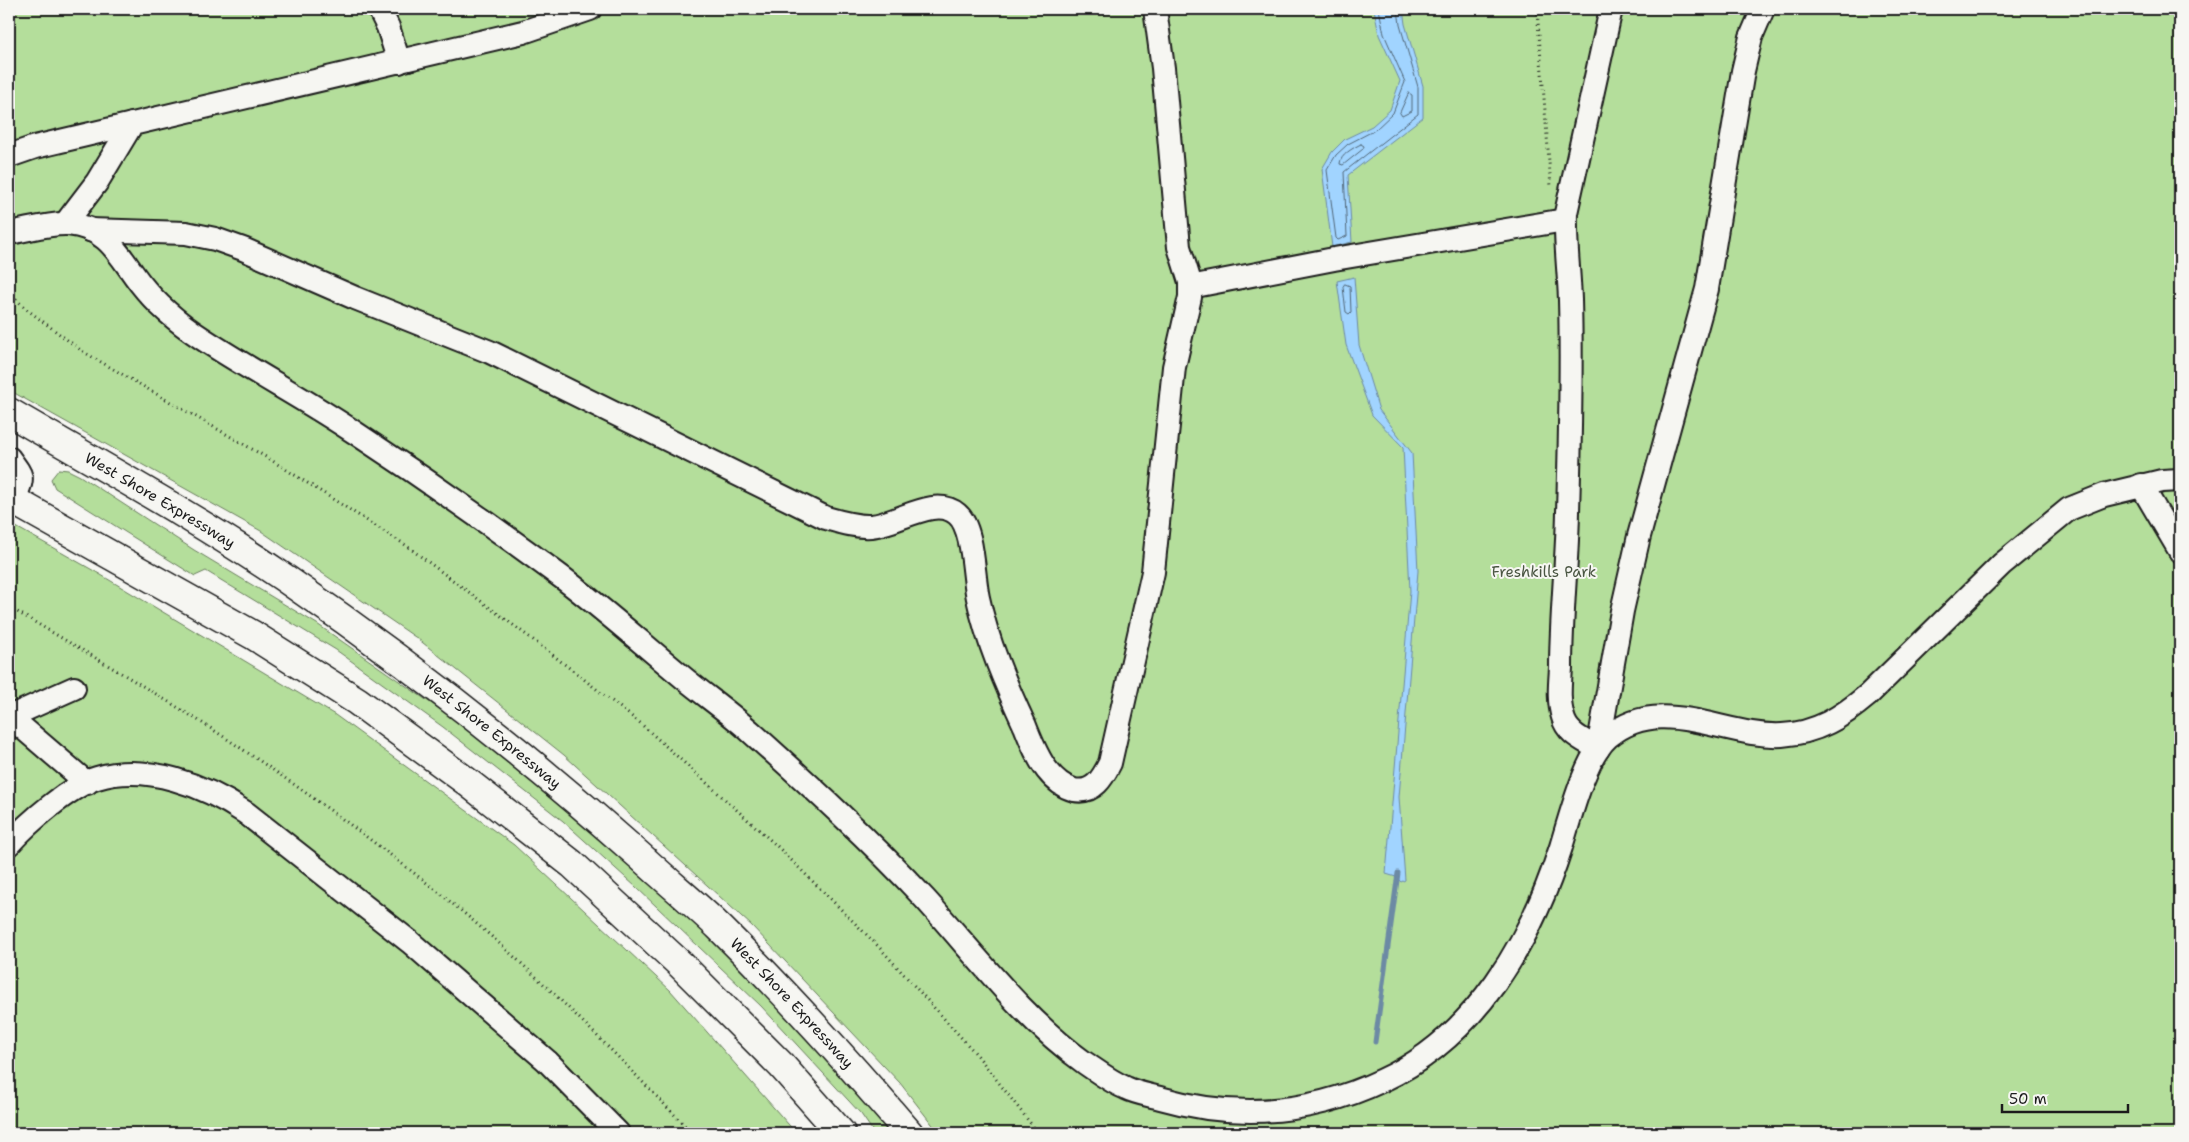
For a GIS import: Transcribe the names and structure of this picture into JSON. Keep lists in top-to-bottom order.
{
  "streets": {
    "highway": ["West Shore Expressway"]
  },
  "parks": ["Freshkills Park"],
  "scale_bar": "50 m"
}
